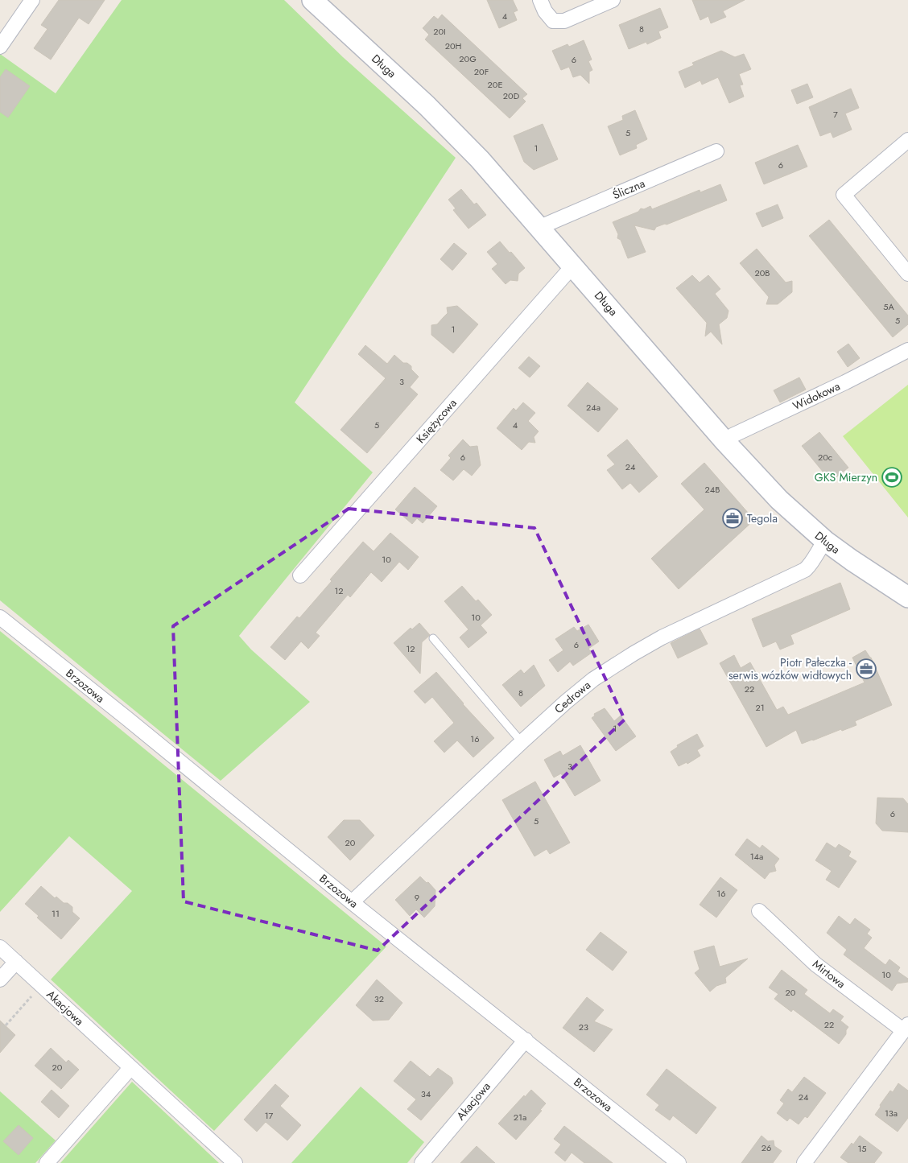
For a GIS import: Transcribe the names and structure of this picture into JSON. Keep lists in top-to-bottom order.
{
  "streets": {
    "street": [
      "Długa",
      "Śliczna",
      "Widokowa",
      "Księżycowa",
      "Brzozowa",
      "Cedrowa",
      "Mirtowa",
      "Akacjowa"
    ]
  },
  "crossings": [
    ["Długa", "Śliczna"],
    ["Długa", "Widokowa"],
    ["Długa", "Księżycowa"],
    ["Długa", "Cedrowa"],
    ["Brzozowa", "Cedrowa"],
    ["Brzozowa", "Akacjowa"]
  ],
  "places": {
    "sports": ["GKS Mierzyn"],
    "office": ["Tegola", "Piotr Pałeczka - serwis wózków widłowych"]
  },
  "house_numbers": [
    "4",
    "8",
    "20I",
    "20H",
    "20G",
    "6",
    "20F",
    "20E",
    "20D",
    "7",
    "5",
    "1",
    "6",
    "20B",
    "5A",
    "5",
    "1",
    "3",
    "24a",
    "5",
    "4",
    "6",
    "20c",
    "24",
    "24B",
    "10",
    "12",
    "10",
    "6",
    "12",
    "22",
    "8",
    "21",
    "1",
    "16",
    "3",
    "6",
    "5",
    "20",
    "14a",
    "16",
    "9",
    "11",
    "10",
    "20",
    "32",
    "22",
    "23",
    "20",
    "34",
    "24",
    "13a",
    "17",
    "21a",
    "26",
    "15"
  ]
}
